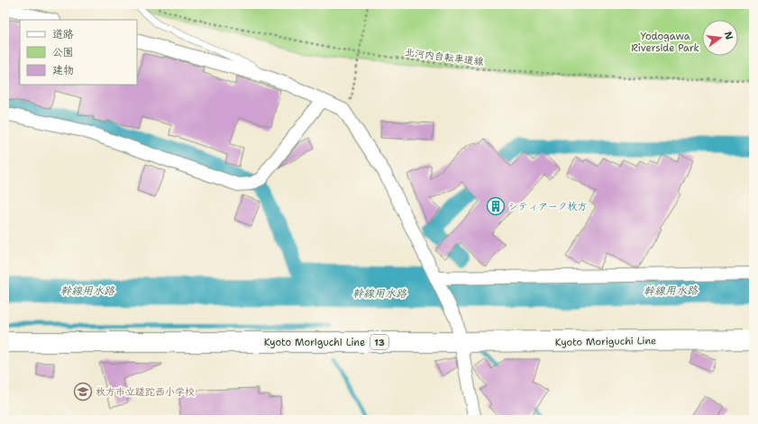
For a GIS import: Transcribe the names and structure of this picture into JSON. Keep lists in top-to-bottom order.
{
  "streets": {
    "main road": ["Kyoto Moriguchi Line", "13"],
    "path": ["北河内自転車道線"]
  },
  "water": ["幹線用水路"],
  "parks": ["Yodogawa Riverside Park"],
  "places": {
    "building": ["シティアーク枚方"],
    "school or university": ["枚方市立蹉跎西小学校"]
  },
  "legend": ["道路", "公園", "建物"],
  "north": "right"
}
